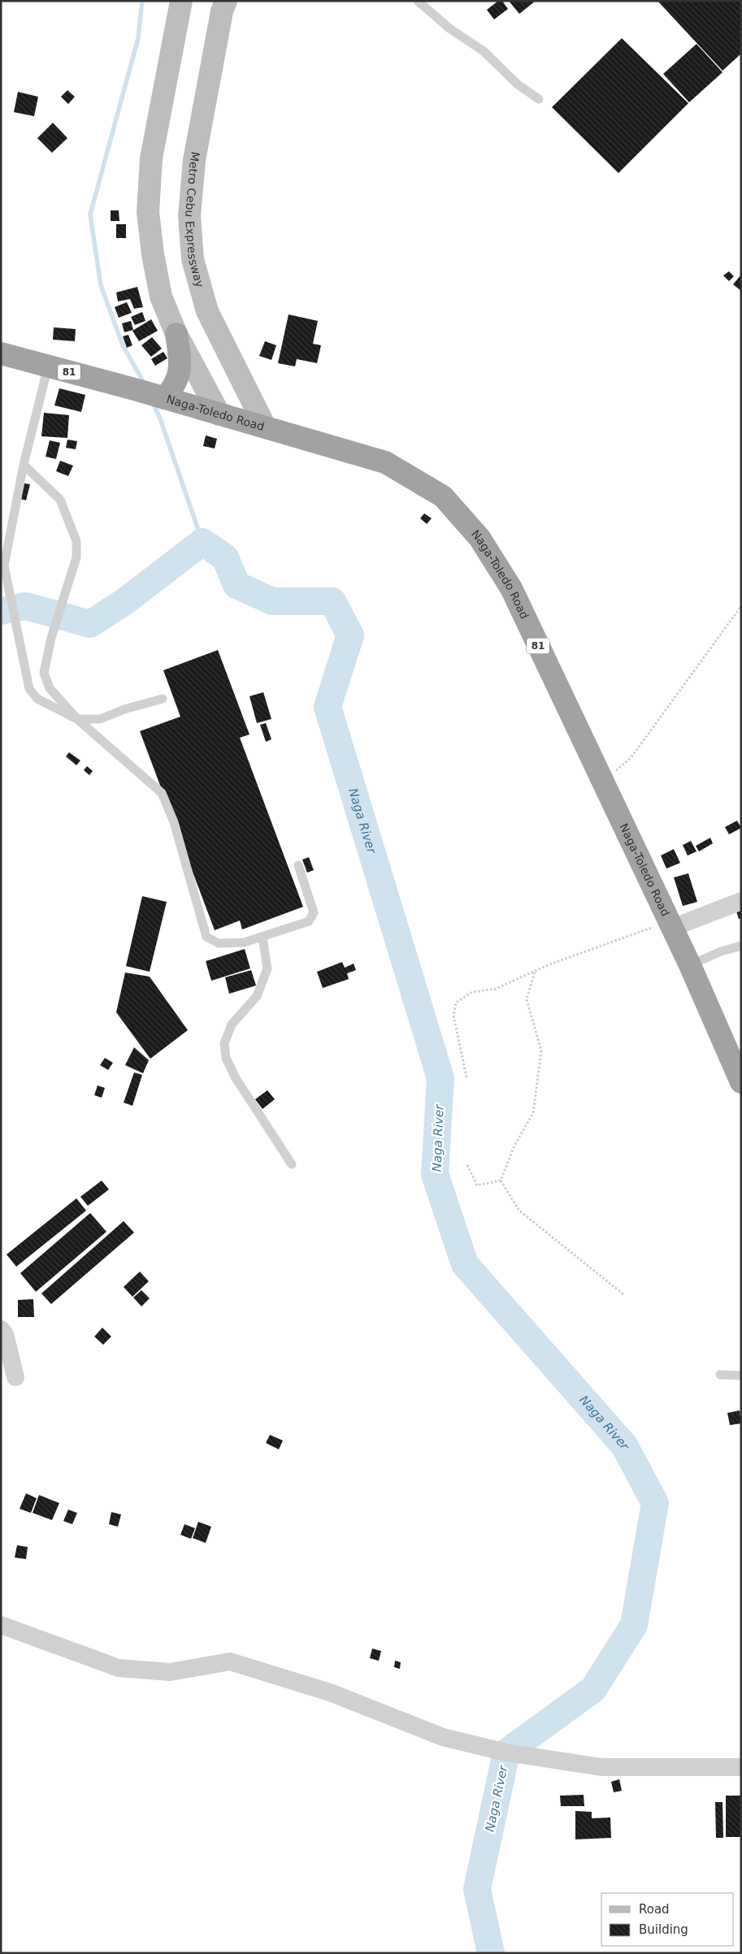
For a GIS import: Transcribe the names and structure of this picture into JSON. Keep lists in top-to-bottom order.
{
  "streets": {
    "highway": ["81", "Naga-Toledo Road"],
    "main road": ["Metro Cebu Expressway"]
  },
  "crossings": [
    ["Metro Cebu Expressway", "Naga-Toledo Road"]
  ],
  "water": ["Naga River"],
  "legend": ["Road", "Building"]
}
